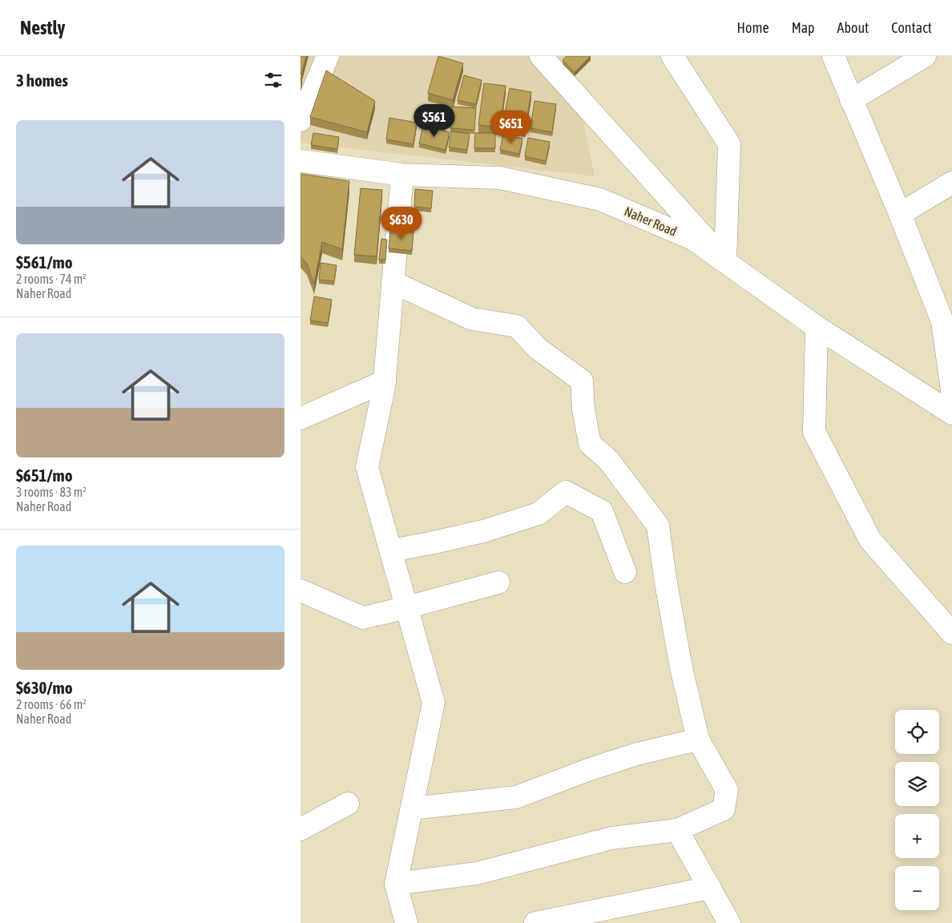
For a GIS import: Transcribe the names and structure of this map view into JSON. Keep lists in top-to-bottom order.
{
  "streets": {
    "street": ["Naher Road"]
  },
  "page": {
    "header": "Nestly",
    "nav": [
      "Home",
      "Map",
      "About",
      "Contact"
    ],
    "heading": "3 homes",
    "list": [
      {
        "name": "$561/mo",
        "note": "2 rooms · 74 m² · Naher Road"
      },
      {
        "name": "$651/mo",
        "note": "3 rooms · 83 m² · Naher Road"
      },
      {
        "name": "$630/mo",
        "note": "2 rooms · 66 m² · Naher Road"
      }
    ],
    "price": ["$561", "$651", "$630"],
    "map_buttons": ["+", "−"]
  }
}
